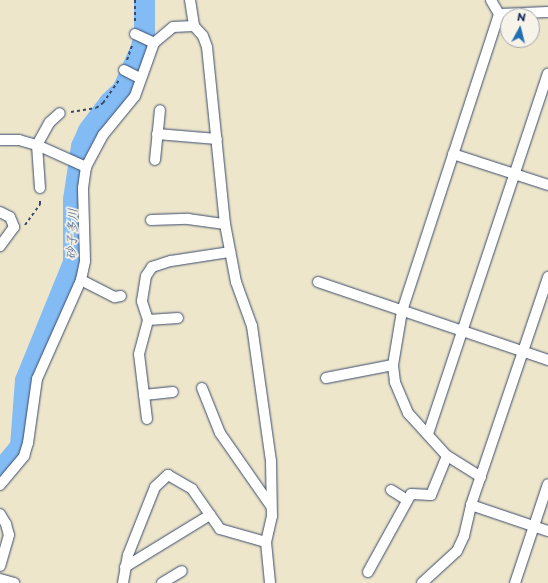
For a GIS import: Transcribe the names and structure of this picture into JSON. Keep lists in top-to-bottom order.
{
  "water": ["砂子多川"],
  "north": "top"
}
